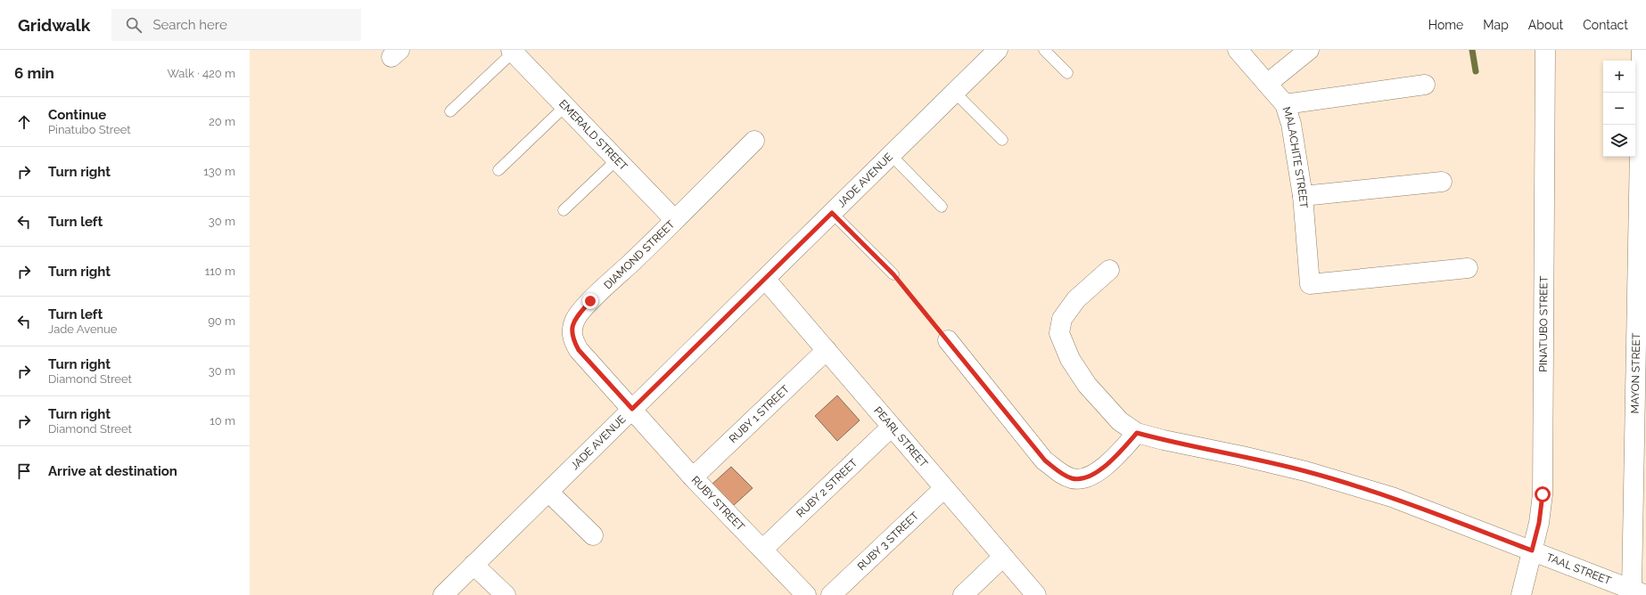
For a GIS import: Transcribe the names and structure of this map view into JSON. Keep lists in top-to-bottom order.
{
  "streets": {
    "street": [
      "EMERALD STREET",
      "MALACHITE STREET",
      "JADE AVENUE",
      "DIAMOND STREET",
      "PINATUBO STREET",
      "MAYON STREET",
      "RUBY 1 STREET",
      "PEARL STREET",
      "RUBY 2 STREET",
      "RUBY STREET",
      "RUBY 3 STREET",
      "TAAL STREET"
    ]
  },
  "crossings": [
    ["EMERALD STREET", "DIAMOND STREET"],
    ["JADE AVENUE", "DIAMOND STREET"],
    ["JADE AVENUE", "PEARL STREET"],
    ["JADE AVENUE", "RUBY STREET"],
    ["DIAMOND STREET", "RUBY STREET"],
    ["PINATUBO STREET", "TAAL STREET"],
    ["MAYON STREET", "TAAL STREET"],
    ["RUBY 1 STREET", "PEARL STREET"],
    ["RUBY 1 STREET", "RUBY STREET"],
    ["PEARL STREET", "RUBY 2 STREET"],
    ["PEARL STREET", "RUBY 3 STREET"],
    ["RUBY 2 STREET", "RUBY STREET"]
  ],
  "page": {
    "header": "Gridwalk",
    "search": "Search here",
    "nav": [
      "Home",
      "Map",
      "About",
      "Contact"
    ],
    "heading": ["6 min", "Walk · 420 m"],
    "map_buttons": ["+", "−"],
    "list": [
      ["Continue", "Pinatubo Street", "20 m"],
      ["Turn right", "130 m"],
      ["Turn left", "30 m"],
      ["Turn right", "110 m"],
      ["Turn left", "Jade Avenue", "90 m"],
      ["Turn right", "Diamond Street", "30 m"],
      ["Turn right", "Diamond Street", "10 m"],
      "Arrive at destination"
    ]
  }
}
